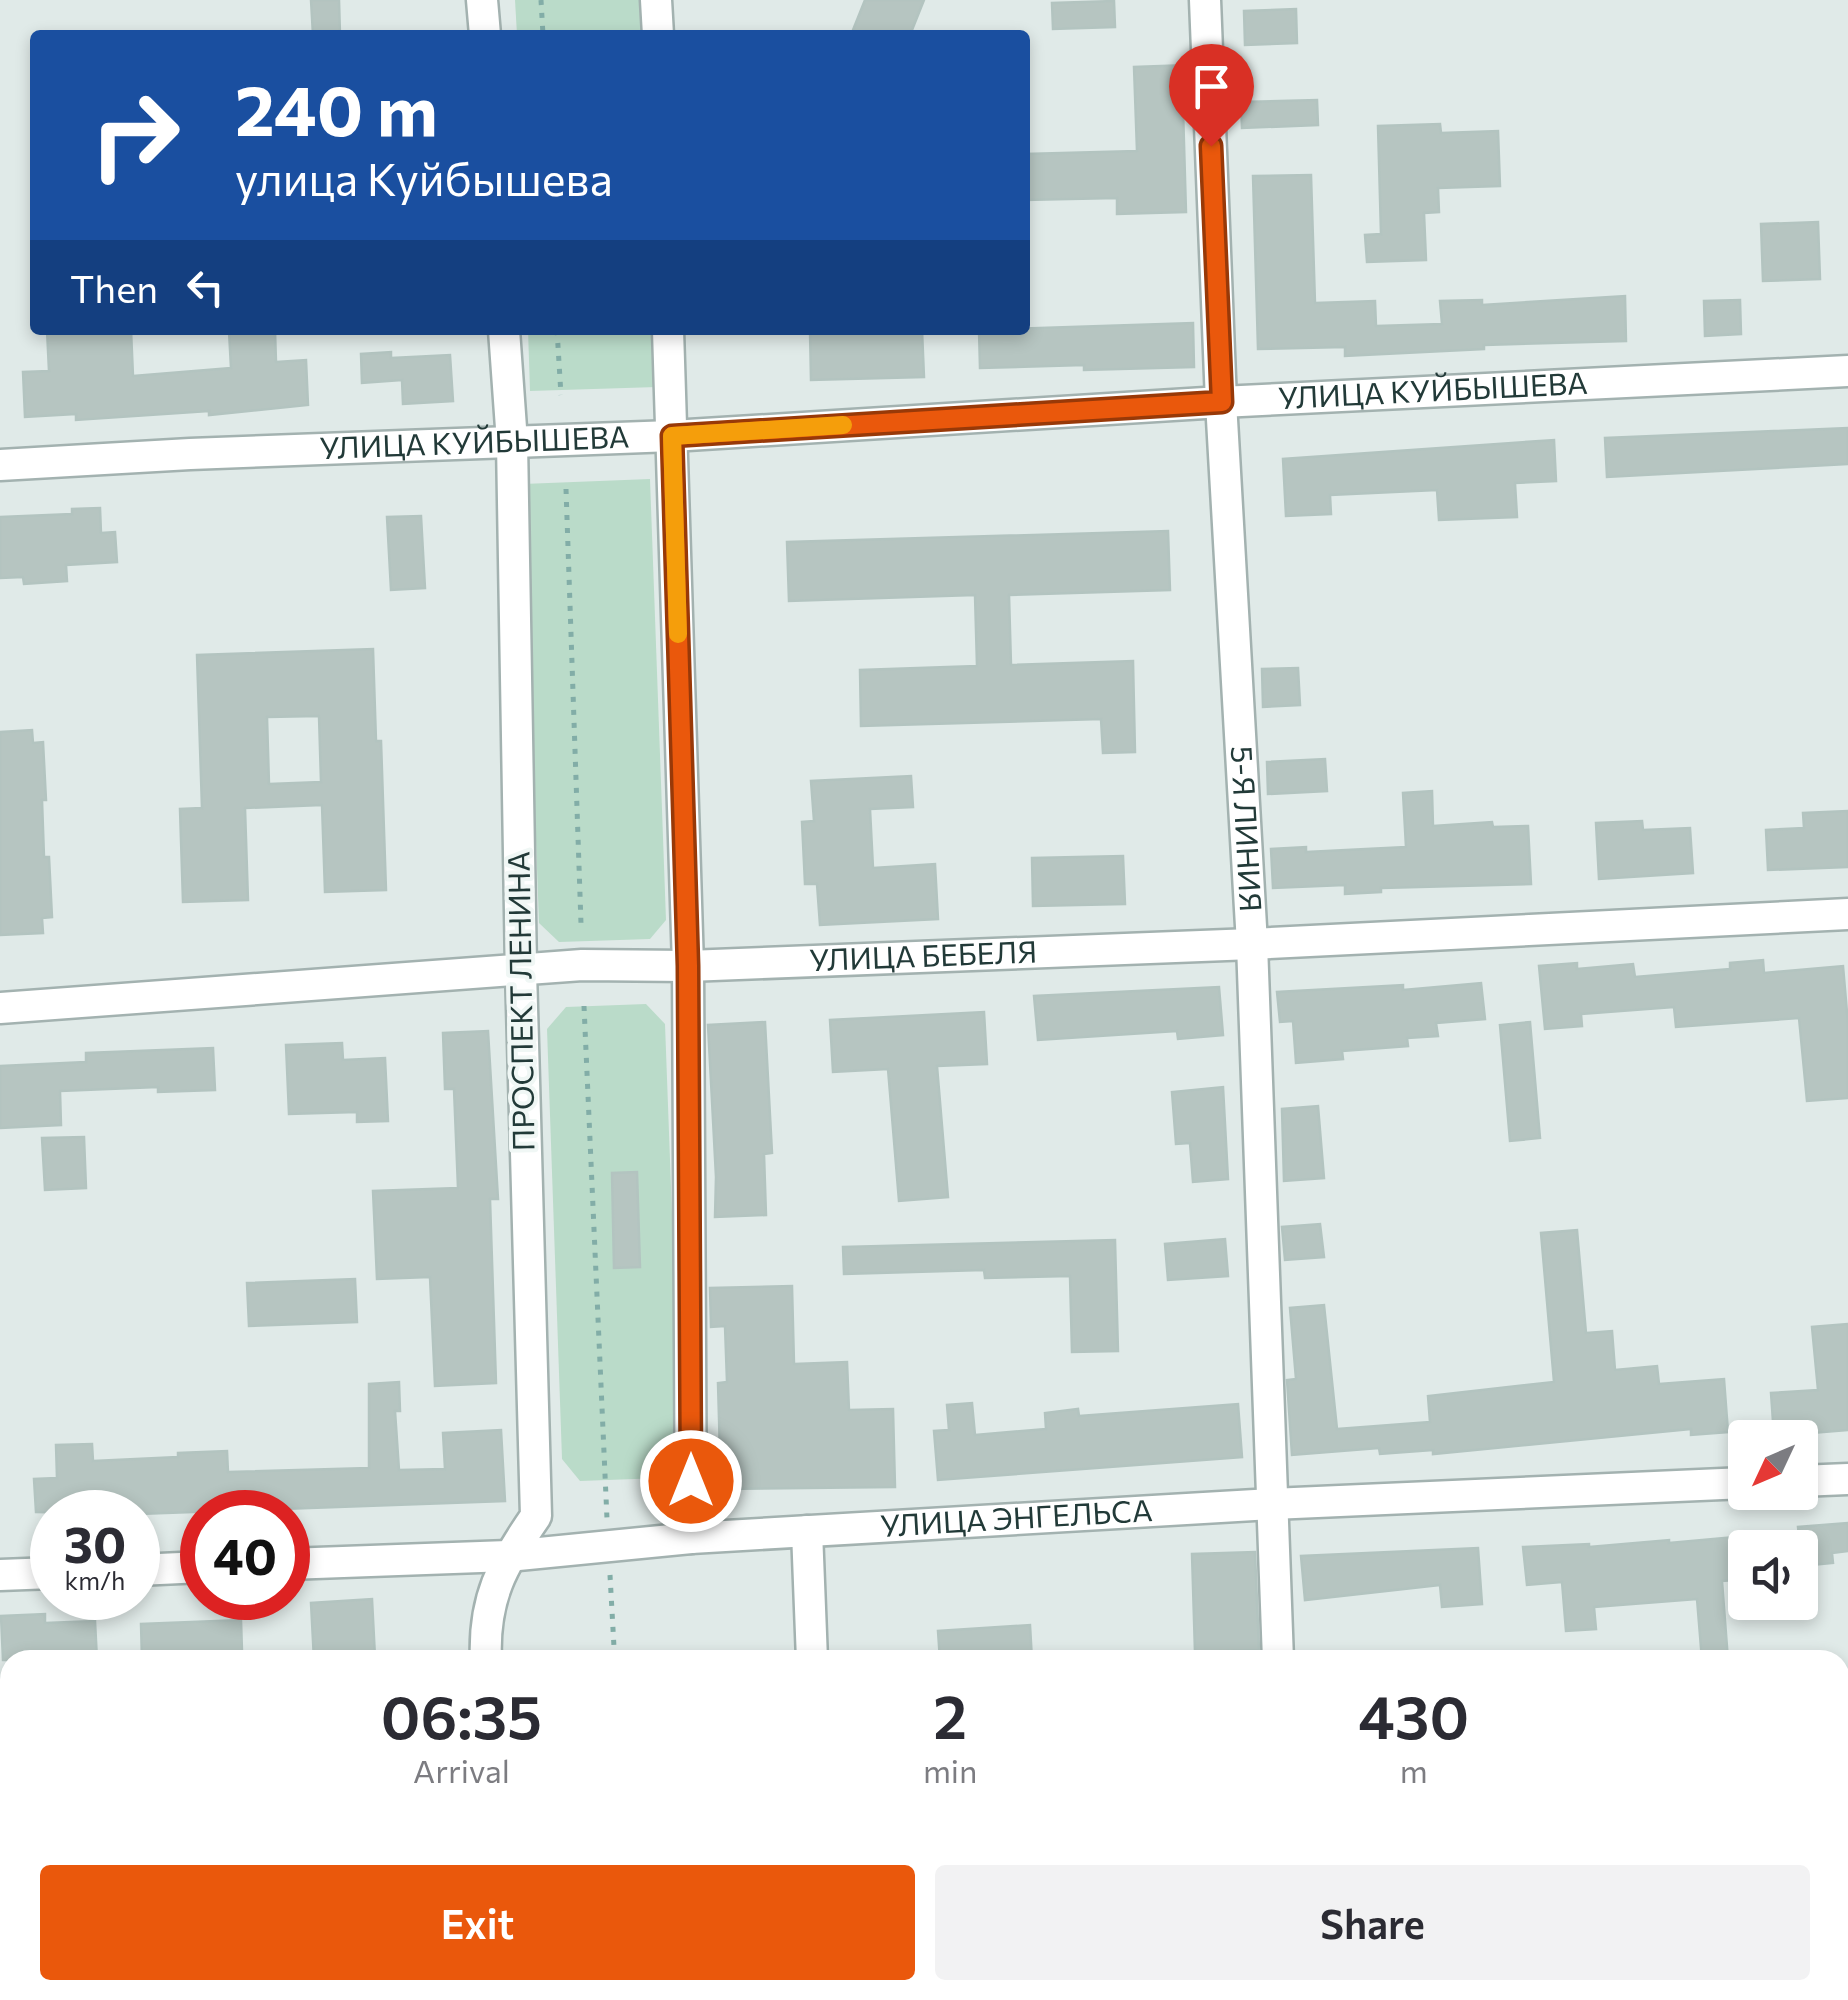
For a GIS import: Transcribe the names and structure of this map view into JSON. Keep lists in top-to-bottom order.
{
  "streets": {
    "street": [
      "УЛИЦА КУЙБЫШЕВА",
      "5-Я ЛИНИЯ",
      "УЛИЦА БЕБЕЛЯ",
      "ПРОСПЕКТ ЛЕНИНА",
      "УЛИЦА ЭНГЕЛЬСА"
    ]
  },
  "crossings": [
    ["УЛИЦА КУЙБЫШЕВА", "5-Я ЛИНИЯ"],
    ["УЛИЦА КУЙБЫШЕВА", "ПРОСПЕКТ ЛЕНИНА"],
    ["5-Я ЛИНИЯ", "УЛИЦА БЕБЕЛЯ"],
    ["5-Я ЛИНИЯ", "УЛИЦА ЭНГЕЛЬСА"],
    ["УЛИЦА БЕБЕЛЯ", "ПРОСПЕКТ ЛЕНИНА"],
    ["ПРОСПЕКТ ЛЕНИНА", "УЛИЦА ЭНГЕЛЬСА"]
  ],
  "north": "bottom left",
  "page": {
    "turn": ["240 m", "улица Куйбышева"],
    "then": "Then",
    "speed": "30 km/h",
    "limit": "40",
    "eta": [
      "06:35",
      "Arrival",
      "2",
      "min",
      "430",
      "m"
    ],
    "buttons": ["Exit", "Share"]
  }
}
